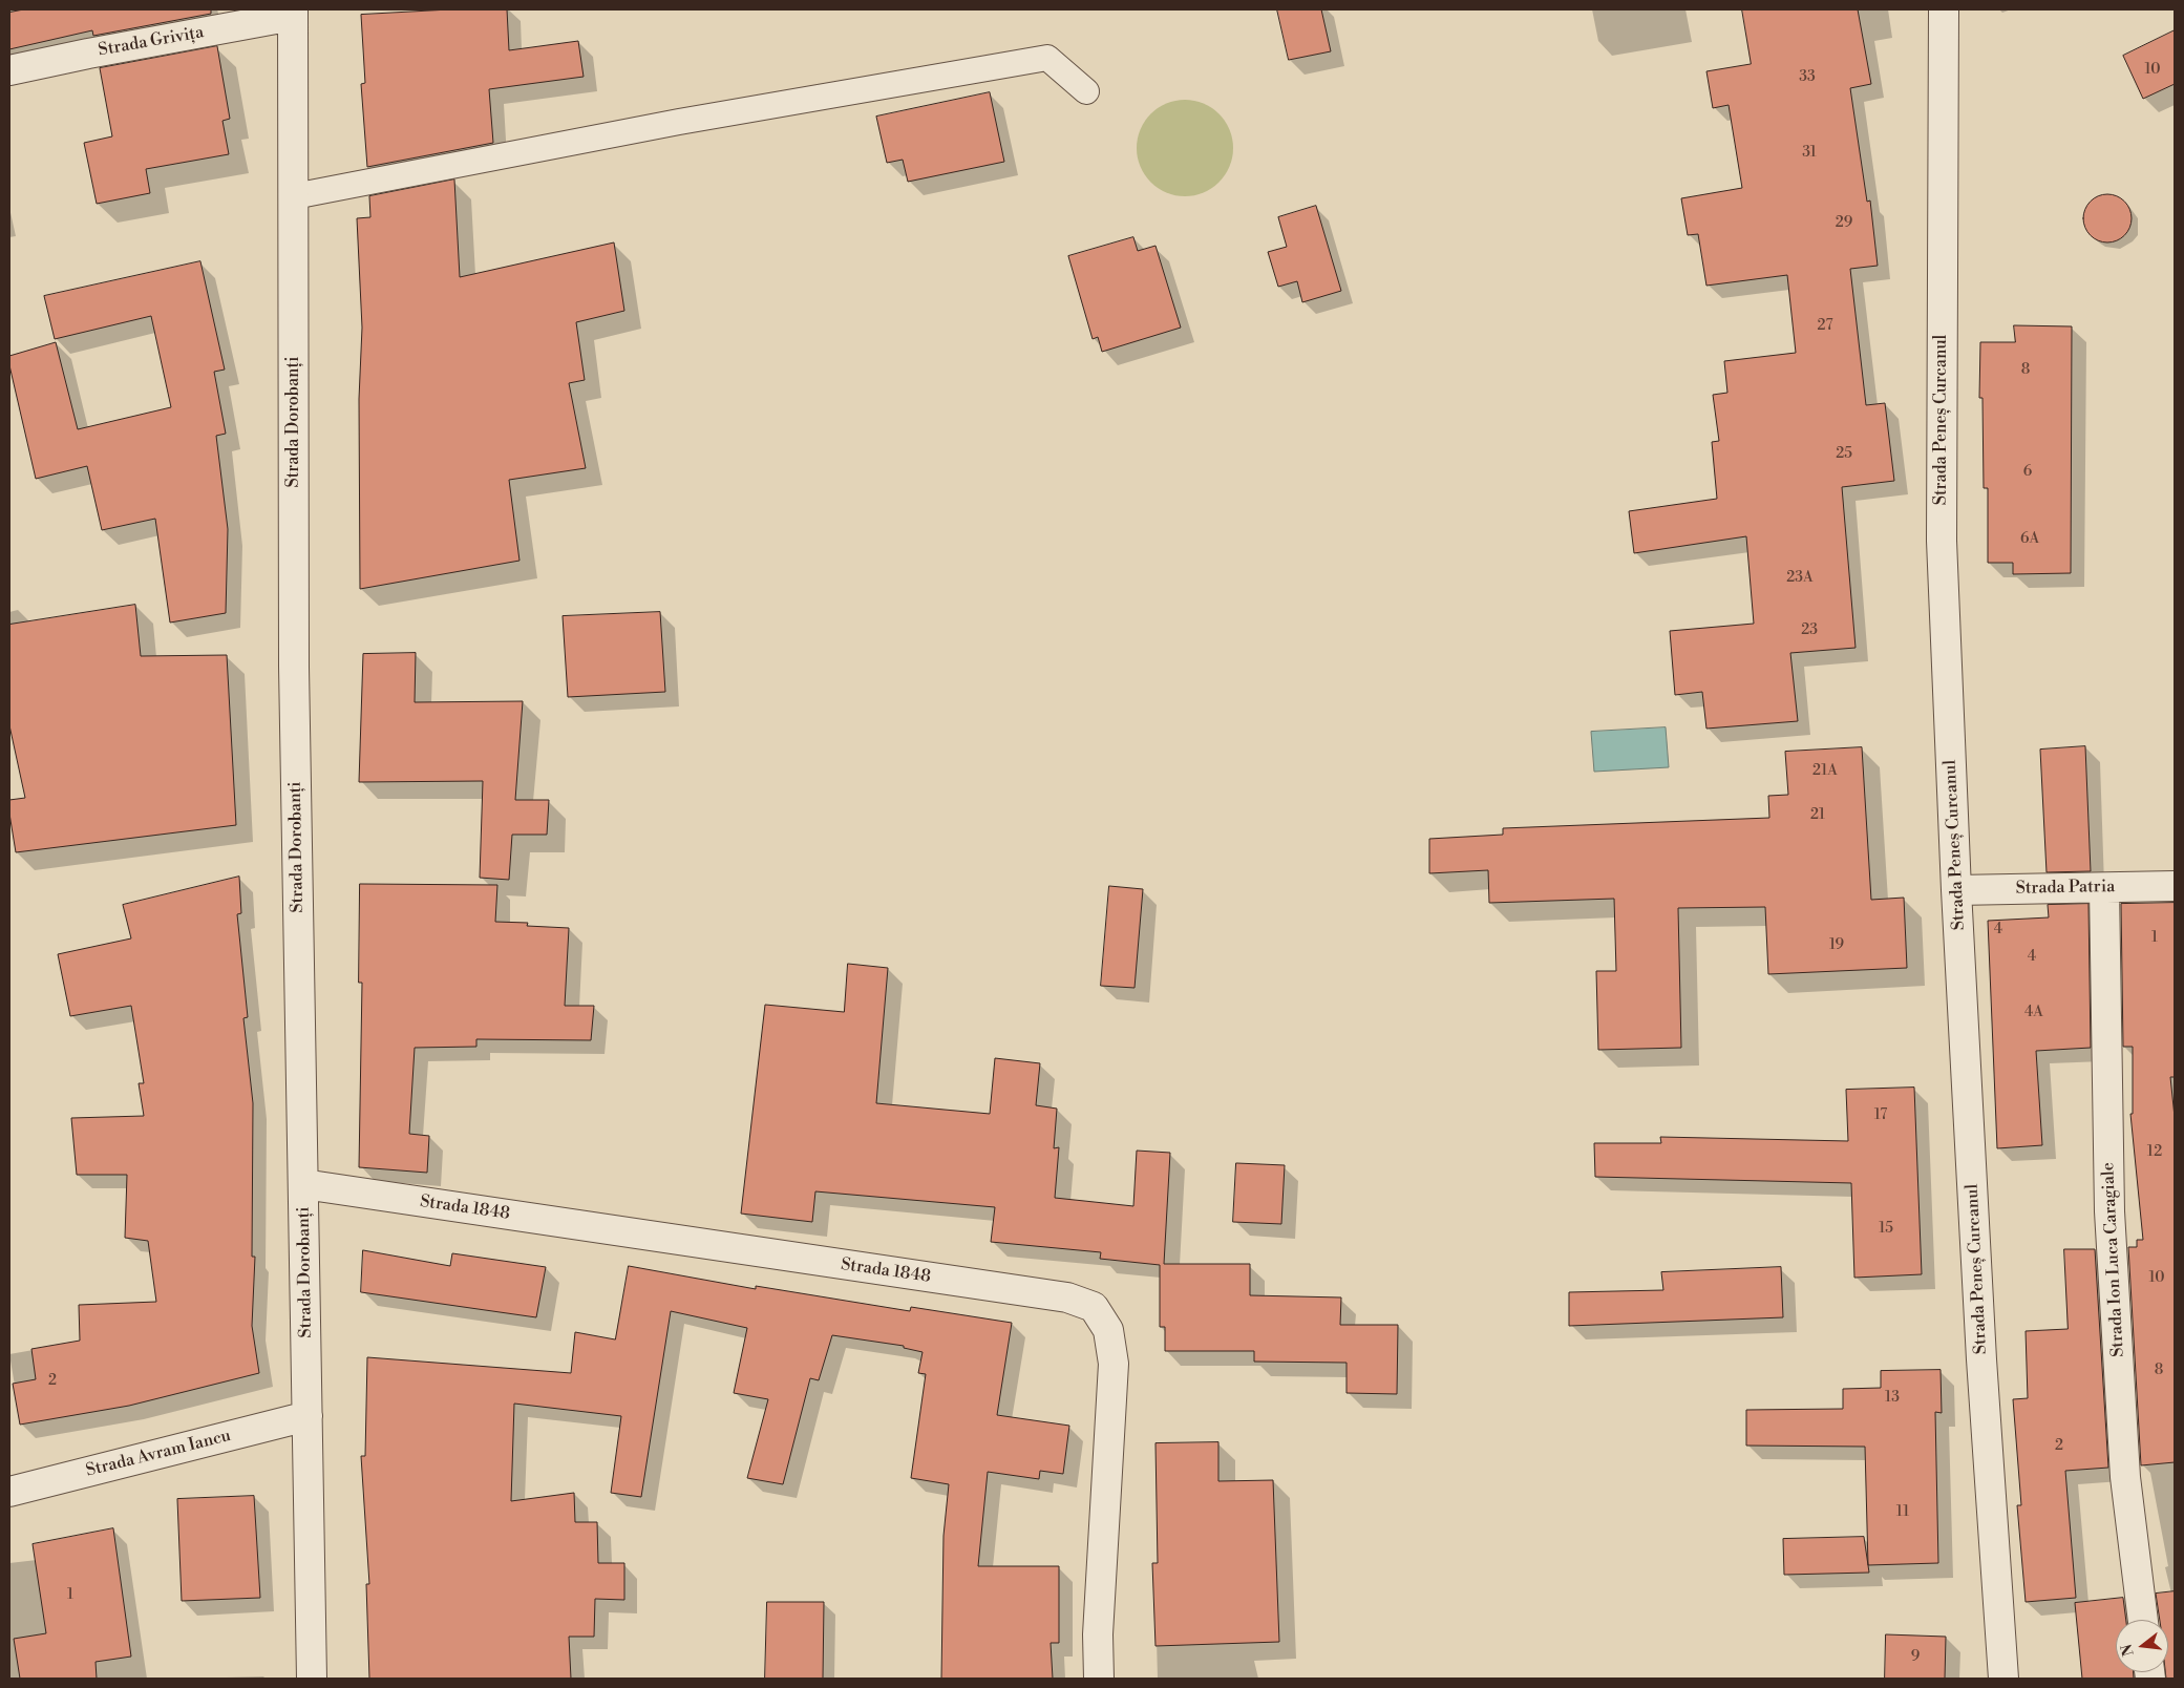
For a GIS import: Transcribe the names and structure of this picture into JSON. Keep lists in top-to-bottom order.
{
  "streets": {
    "street": [
      "Strada Grivița",
      "Strada Peneș Curcanul",
      "Strada Dorobanți",
      "Strada Patria",
      "Strada 1848",
      "Strada Ion Luca Caragiale",
      "Strada Avram Iancu"
    ]
  },
  "crossings": [
    ["Strada Grivița", "Strada Dorobanți"],
    ["Strada Peneș Curcanul", "Strada Patria"],
    ["Strada Dorobanți", "Strada 1848"],
    ["Strada Dorobanți", "Strada Avram Iancu"],
    ["Strada Patria", "Strada Ion Luca Caragiale"]
  ],
  "house_numbers": [
    "10",
    "33",
    "31",
    "29",
    "27",
    "8",
    "25",
    "6",
    "6A",
    "23A",
    "23",
    "21A",
    "21",
    "4",
    "1",
    "19",
    "4",
    "4A",
    "17",
    "12",
    "15",
    "10",
    "8",
    "2",
    "13",
    "2",
    "11",
    "1",
    "9"
  ],
  "north": "left"
}
